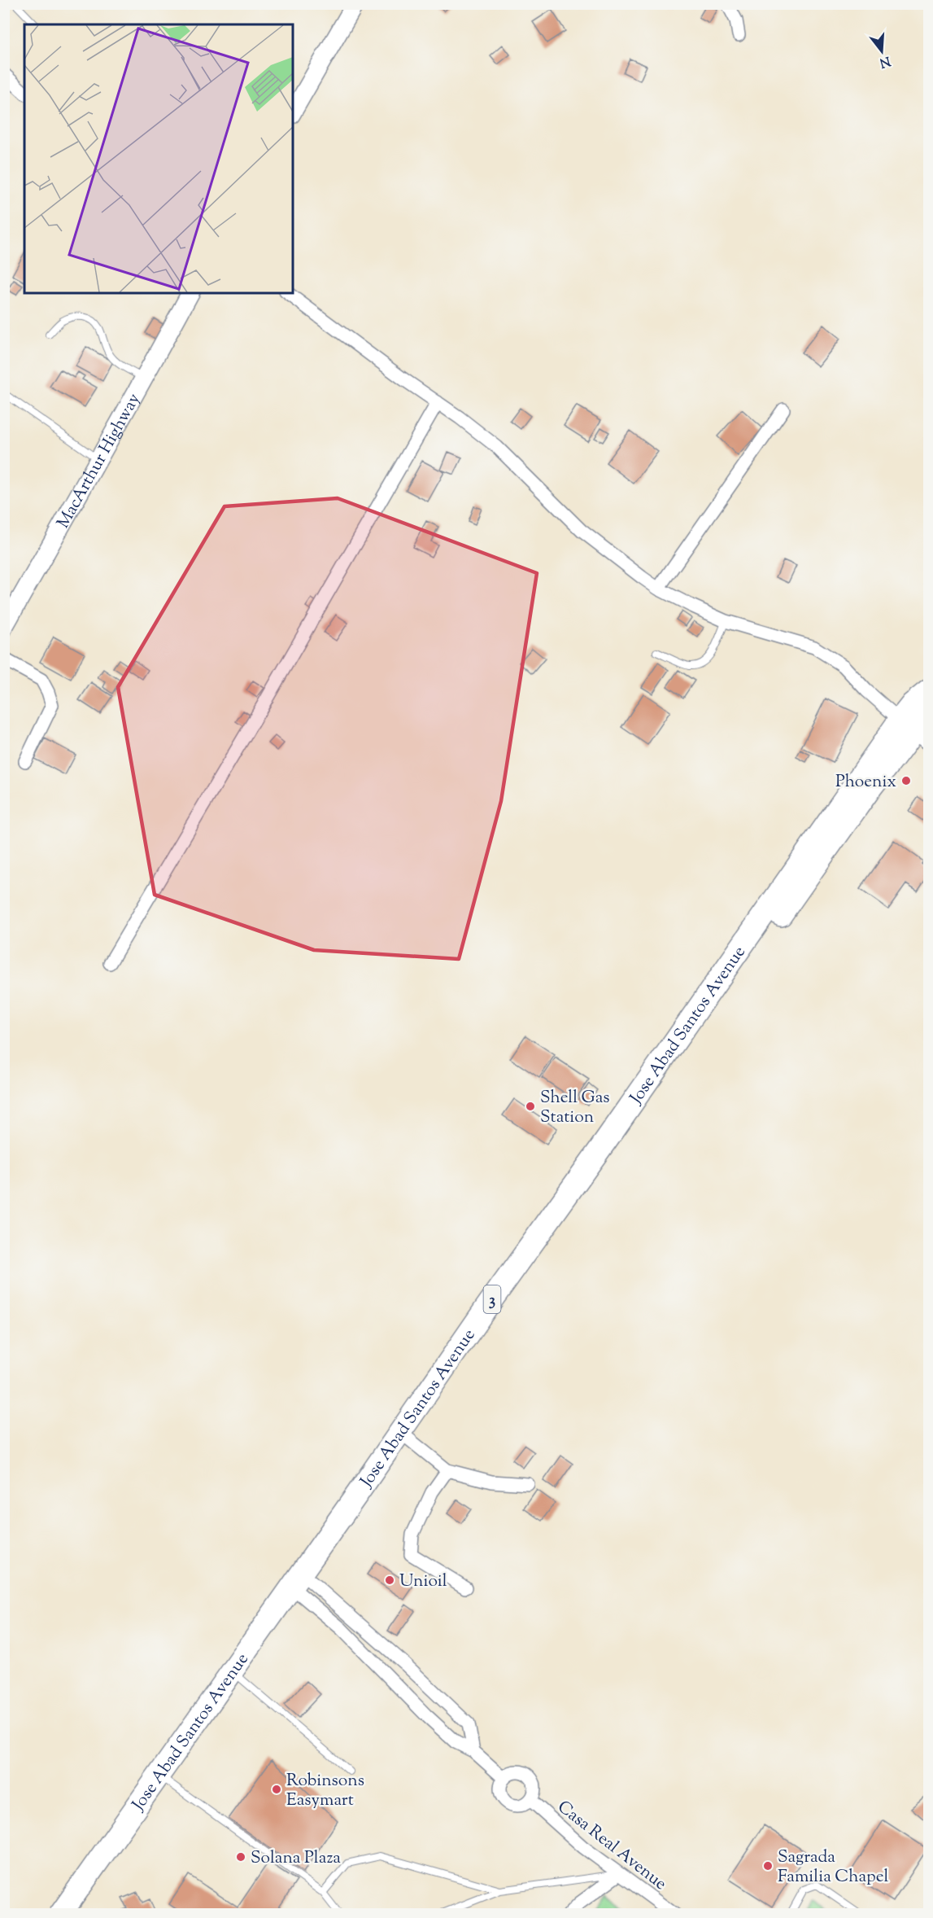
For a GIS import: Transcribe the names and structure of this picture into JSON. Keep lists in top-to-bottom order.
{
  "streets": {
    "highway": ["Jose Abad Santos Avenue", "3"],
    "main road": ["MacArthur Highway"],
    "street": ["Casa Real Avenue"]
  },
  "places": [
    "Phoenix",
    "Shell Gas Station",
    "Unioil",
    "Robinsons Easymart",
    "Solana Plaza",
    "Sagrada Familia Chapel"
  ],
  "north": "bottom"
}
